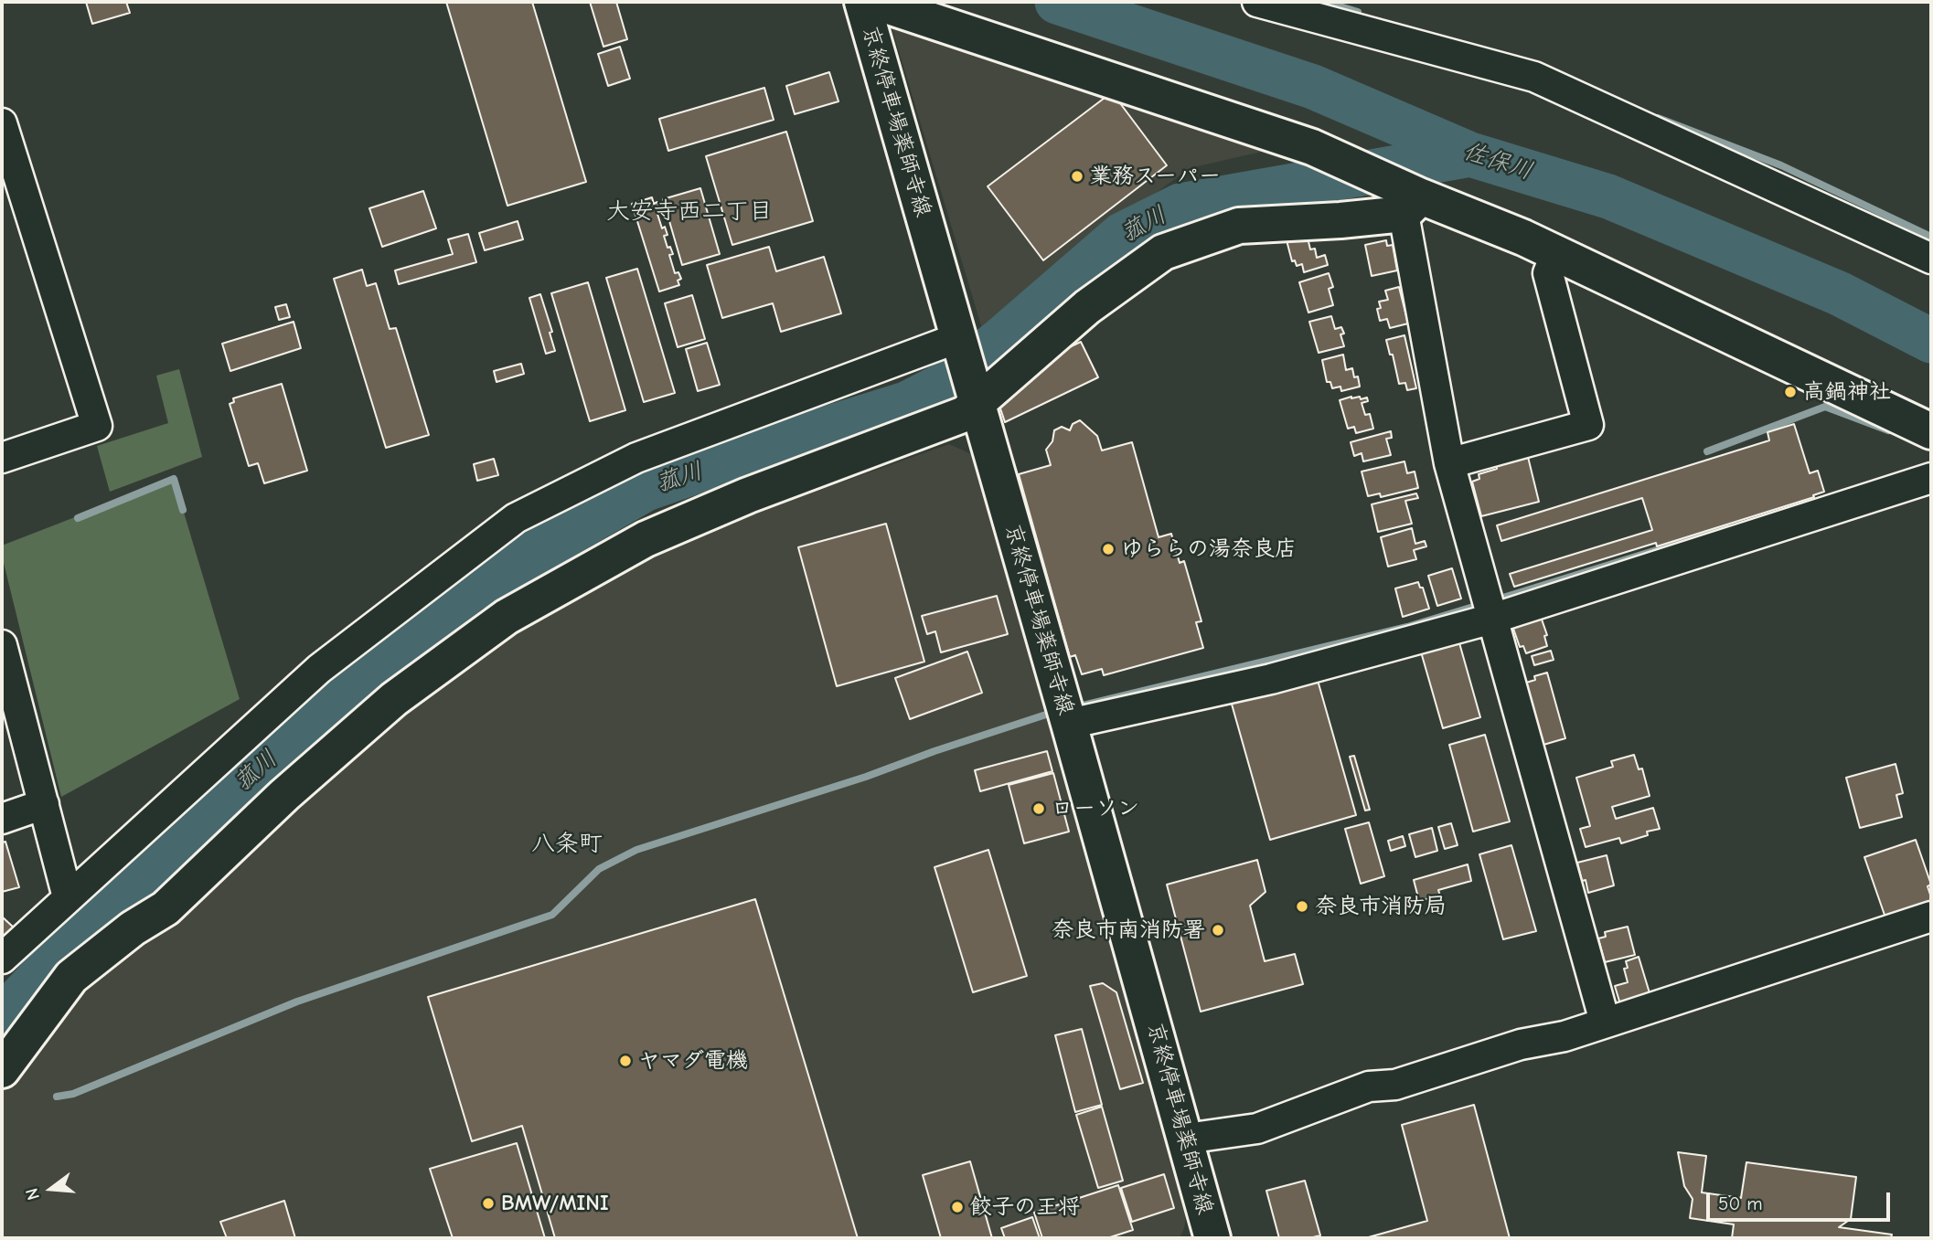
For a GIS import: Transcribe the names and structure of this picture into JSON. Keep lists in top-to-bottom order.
{
  "streets": {
    "street": ["京終停車場薬師寺線"]
  },
  "districts": ["大安寺西二丁目", "八条町"],
  "water": ["佐保川", "菰川"],
  "places": [
    "業務スーパー",
    "高鍋神社",
    "ゆららの湯奈良店",
    "ローソン",
    "奈良市消防局",
    "奈良市南消防署",
    "ヤマダ電機",
    "BMW/MINI",
    "餃子の王将"
  ],
  "scale_bar": "50 m",
  "north": "left"
}
